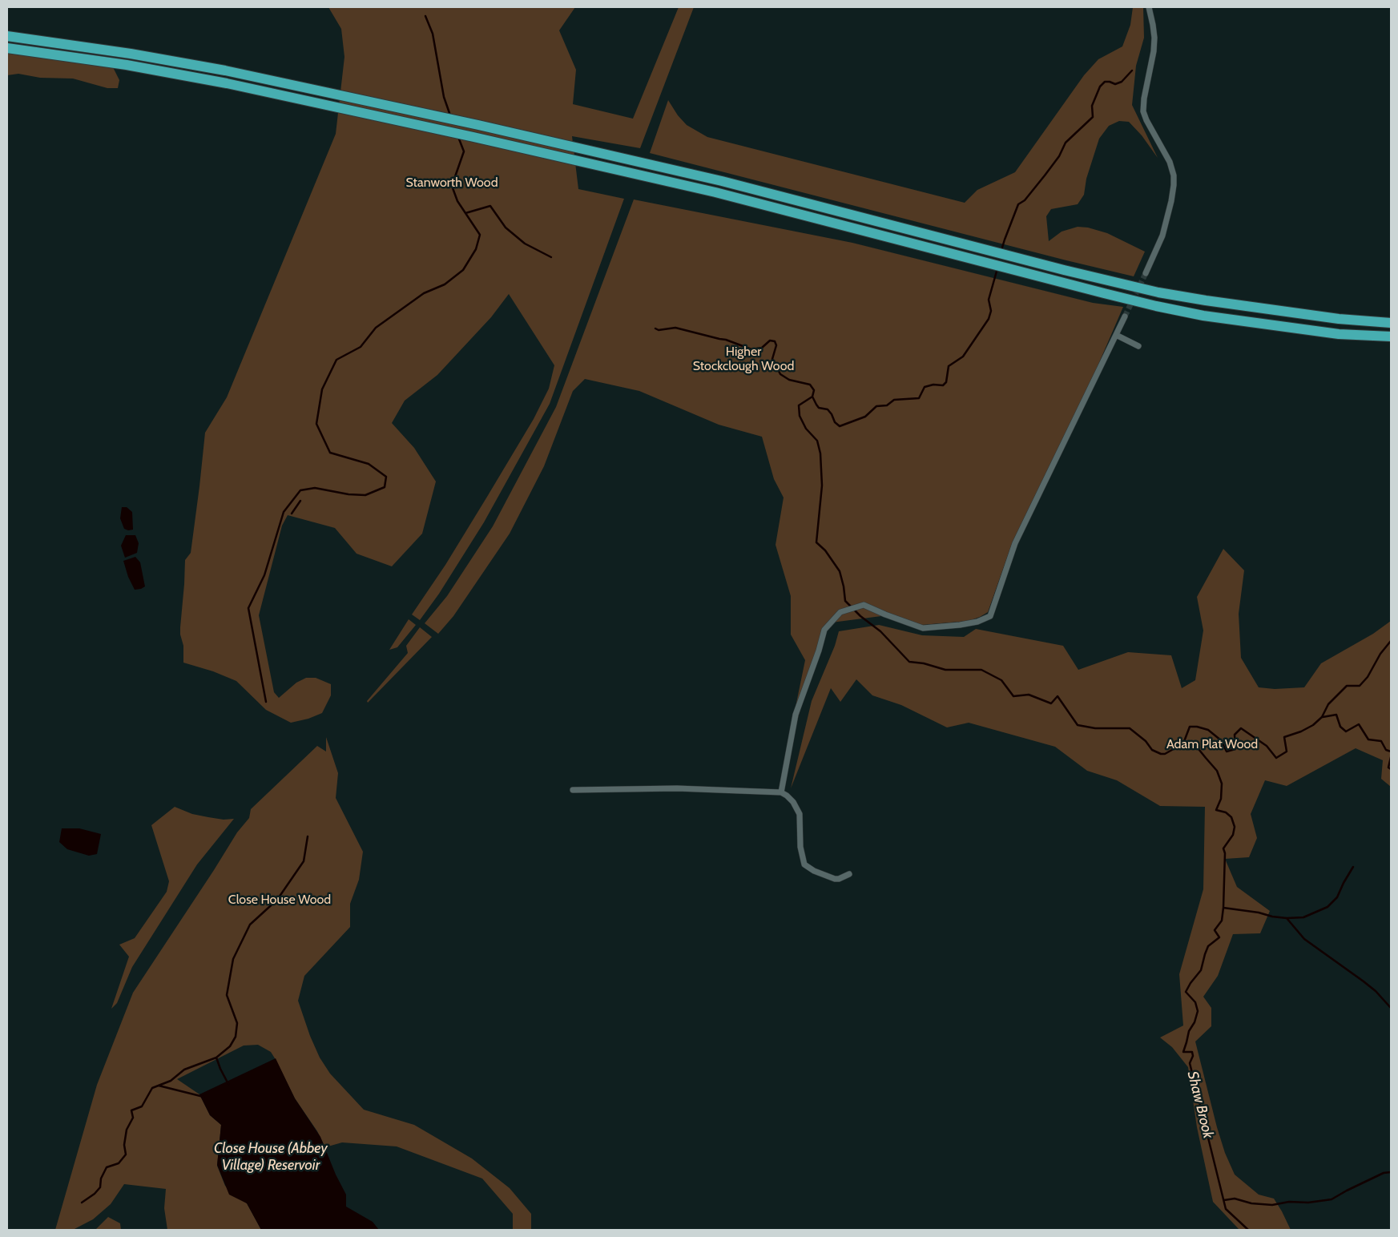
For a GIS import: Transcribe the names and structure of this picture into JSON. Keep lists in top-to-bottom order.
{
  "water": ["Shaw Brook", "Close House (Abbey Village) Reservoir"],
  "parks": [
    "Stanworth Wood",
    "Higher Stockclough Wood",
    "Adam Plat Wood",
    "Close House Wood"
  ]
}
